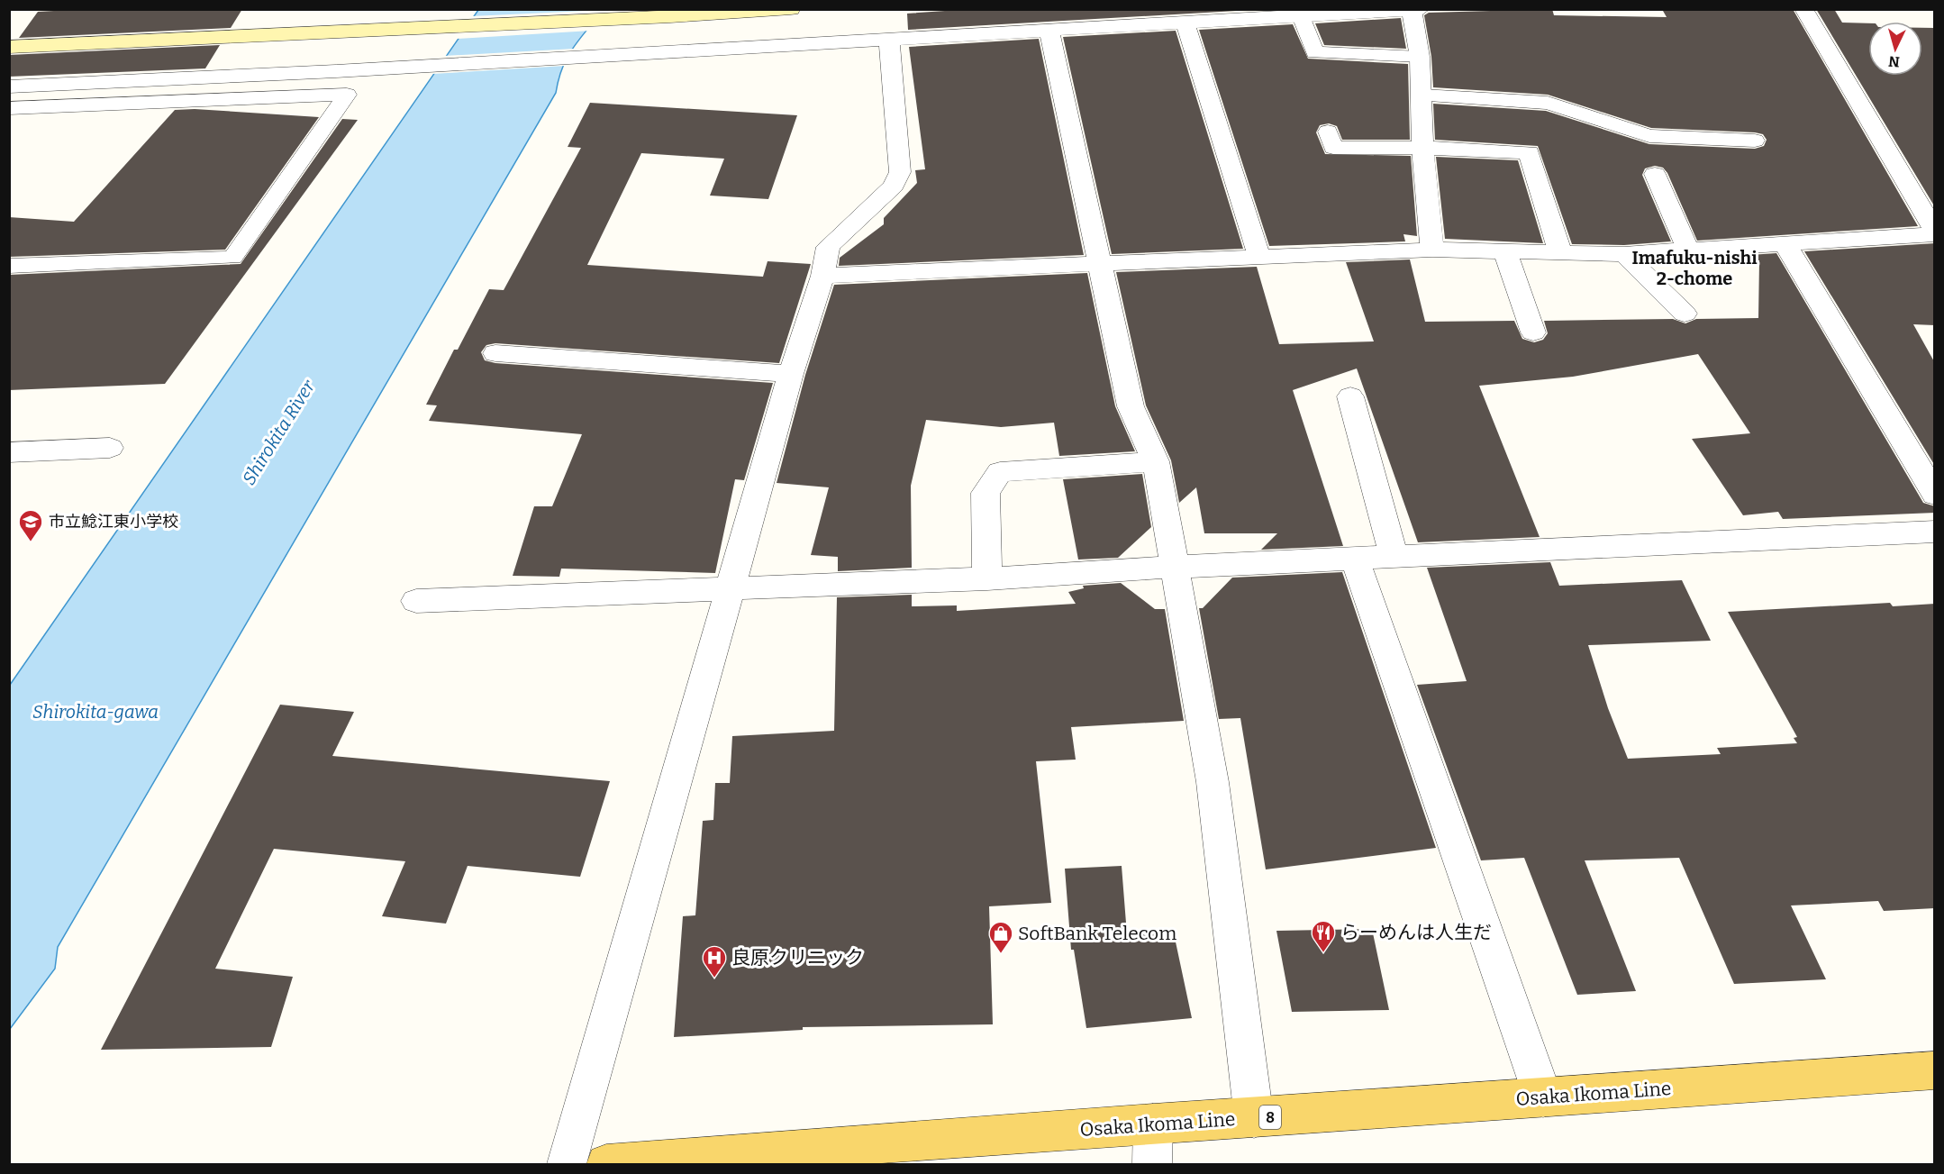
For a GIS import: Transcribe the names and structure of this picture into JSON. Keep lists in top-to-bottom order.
{
  "streets": {
    "main road": ["Osaka Ikoma Line", "8"]
  },
  "districts": ["Imafuku-nishi 2-chome"],
  "water": ["Shirokita River", "Shirokita-gawa"],
  "places": {
    "school or university": ["市立鯰江東小学校"],
    "restaurant": ["らーめんは人生だ"],
    "shop": ["SoftBank Telecom"],
    "hospital": ["良原クリニック"]
  },
  "north": "bottom"
}
